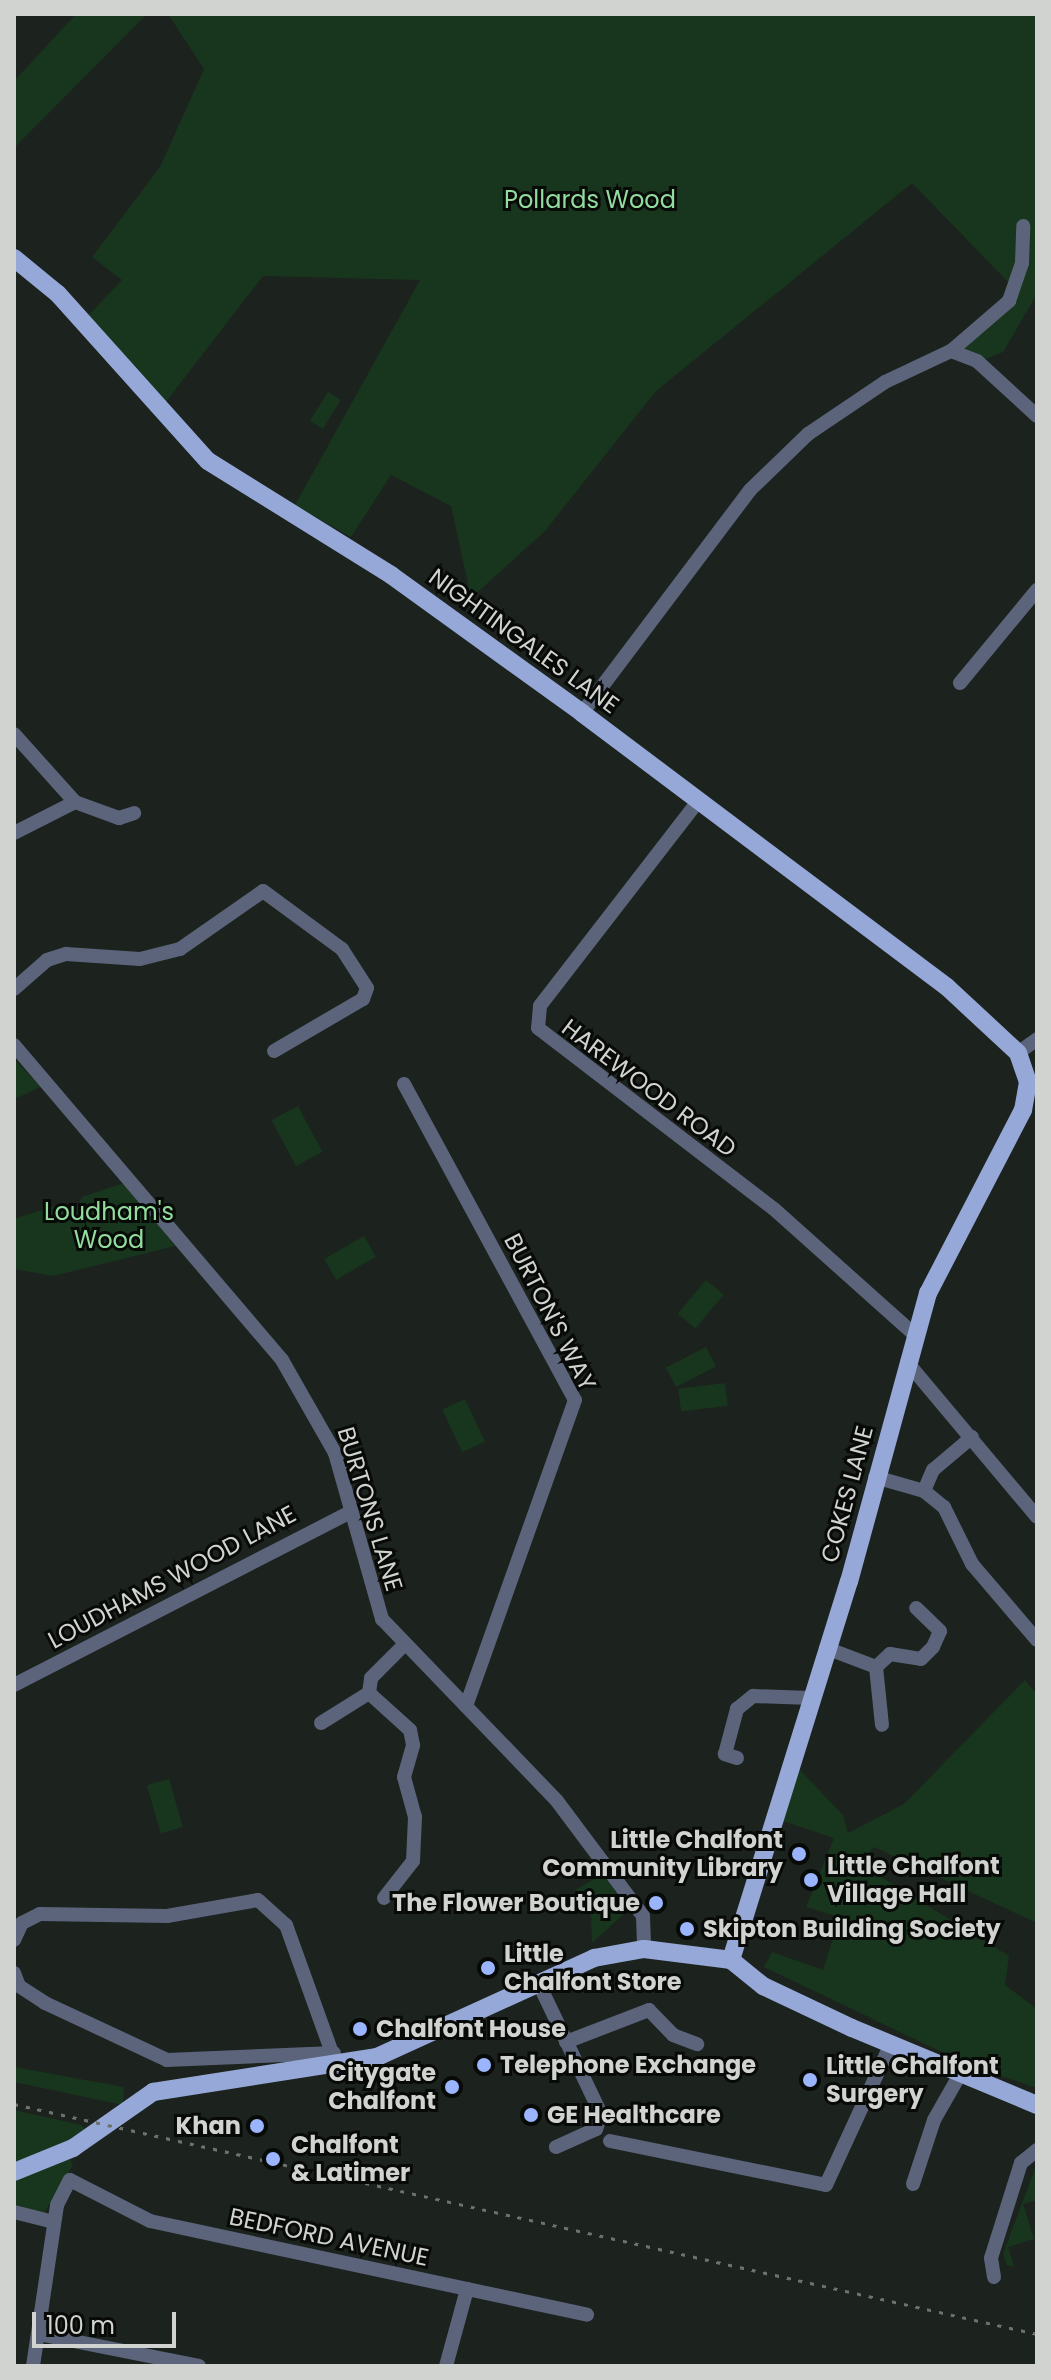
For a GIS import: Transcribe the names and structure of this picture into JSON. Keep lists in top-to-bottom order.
{
  "streets": {
    "main road": ["NIGHTINGALES LANE", "COKES LANE"],
    "street": [
      "HAREWOOD ROAD",
      "BURTON'S WAY",
      "BURTONS LANE",
      "LOUDHAMS WOOD LANE",
      "BEDFORD AVENUE"
    ]
  },
  "crossings": [
    ["NIGHTINGALES LANE", "HAREWOOD ROAD"],
    ["NIGHTINGALES LANE", "COKES LANE"],
    ["HAREWOOD ROAD", "COKES LANE"],
    ["BURTON'S WAY", "BURTONS LANE"],
    ["BURTONS LANE", "LOUDHAMS WOOD LANE"]
  ],
  "parks": ["Pollards Wood", "Loudham's Wood"],
  "places": [
    "Little Chalfont Community Library",
    "Little Chalfont Village Hall",
    "The Flower Boutique",
    "Skipton Building Society",
    "Little Chalfont Store",
    "Chalfont House",
    "Telephone Exchange",
    "Little Chalfont Surgery",
    "Citygate Chalfont",
    "GE Healthcare",
    "Khan",
    "Chalfont & Latimer"
  ],
  "scale_bar": "100 m"
}
